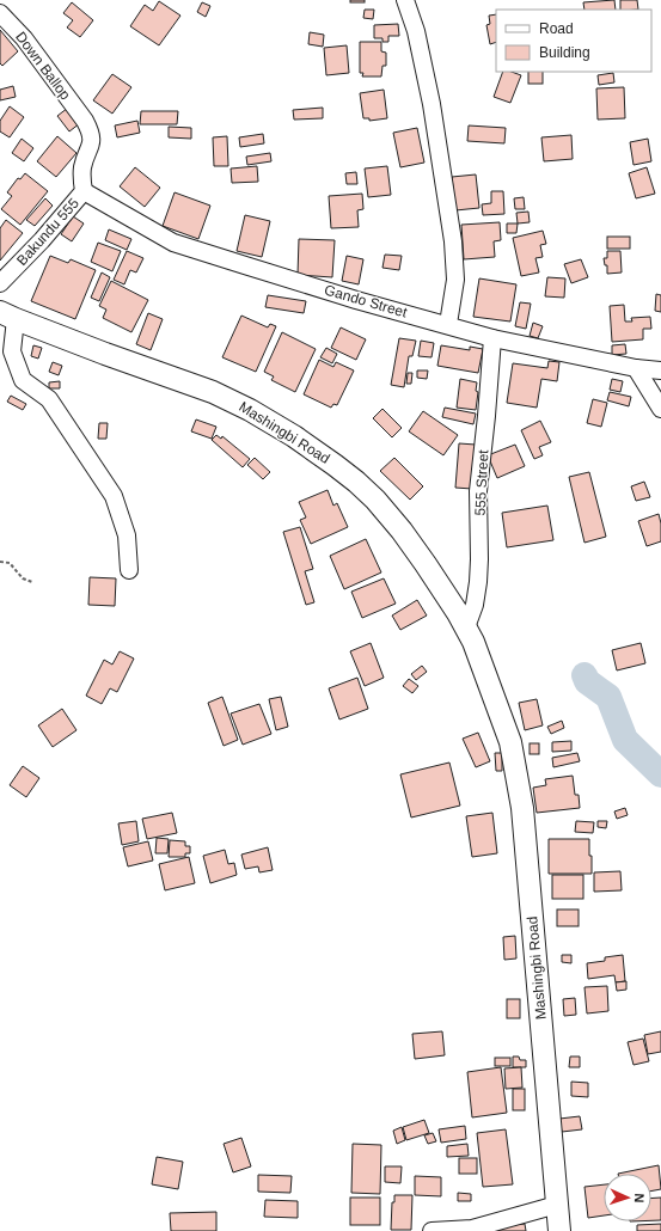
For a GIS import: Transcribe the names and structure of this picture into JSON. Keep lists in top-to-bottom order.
{
  "streets": {
    "main road": ["Mashingbi Road"],
    "street": [
      "Down Ballop",
      "Bakundu 555",
      "Gando Street",
      "555 Street"
    ]
  },
  "crossings": [
    ["Down Ballop", "Bakundu 555"],
    ["Bakundu 555", "Gando Street"],
    ["Gando Street", "555 Street"],
    ["Mashingbi Road", "555 Street"]
  ],
  "legend": ["Road", "Building"],
  "north": "right"
}
